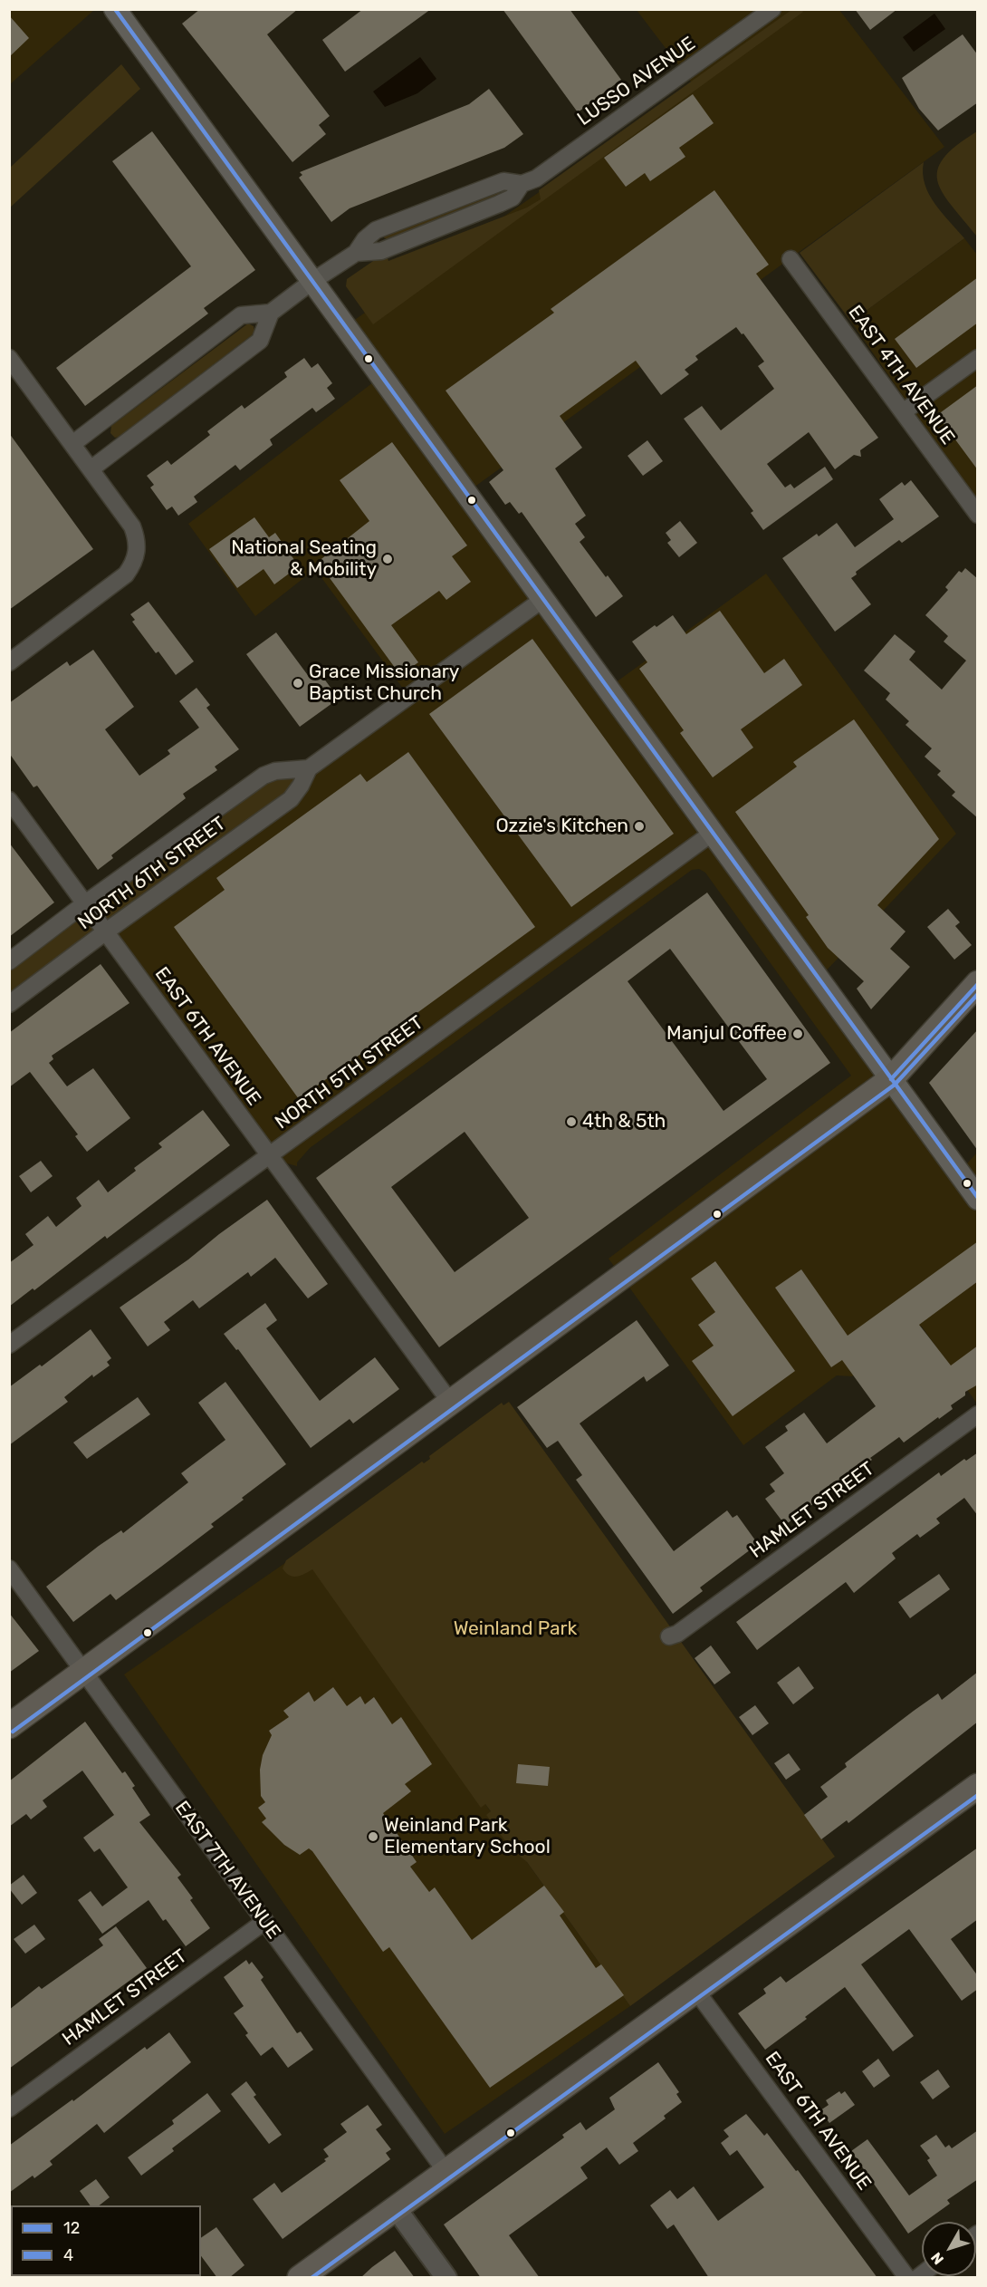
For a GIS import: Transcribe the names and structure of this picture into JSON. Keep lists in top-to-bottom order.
{
  "streets": {
    "street": [
      "LUSSO AVENUE",
      "EAST 4TH AVENUE",
      "NORTH 6TH STREET",
      "EAST 6TH AVENUE",
      "NORTH 5TH STREET",
      "HAMLET STREET",
      "EAST 7TH AVENUE"
    ]
  },
  "crossings": [
    ["NORTH 6TH STREET", "EAST 6TH AVENUE"],
    ["EAST 6TH AVENUE", "NORTH 5TH STREET"],
    ["HAMLET STREET", "EAST 7TH AVENUE"]
  ],
  "parks": ["Weinland Park"],
  "places": [
    "National Seating & Mobility",
    "Grace Missionary Baptist Church",
    "Ozzie's Kitchen",
    "Manjul Coffee",
    "4th & 5th",
    "Weinland Park Elementary School"
  ],
  "lines": ["transit line 12", "transit line 4"],
  "legend": ["12", "4"],
  "north": "bottom left"
}
